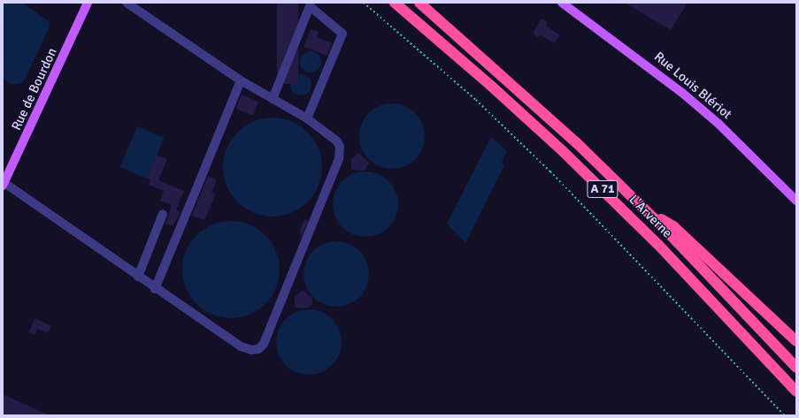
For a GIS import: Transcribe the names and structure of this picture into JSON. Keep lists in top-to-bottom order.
{
  "streets": {
    "highway": ["A 71", "L'Arverne"],
    "main road": ["Rue Louis Blériot", "Rue de Bourdon"]
  }
}
